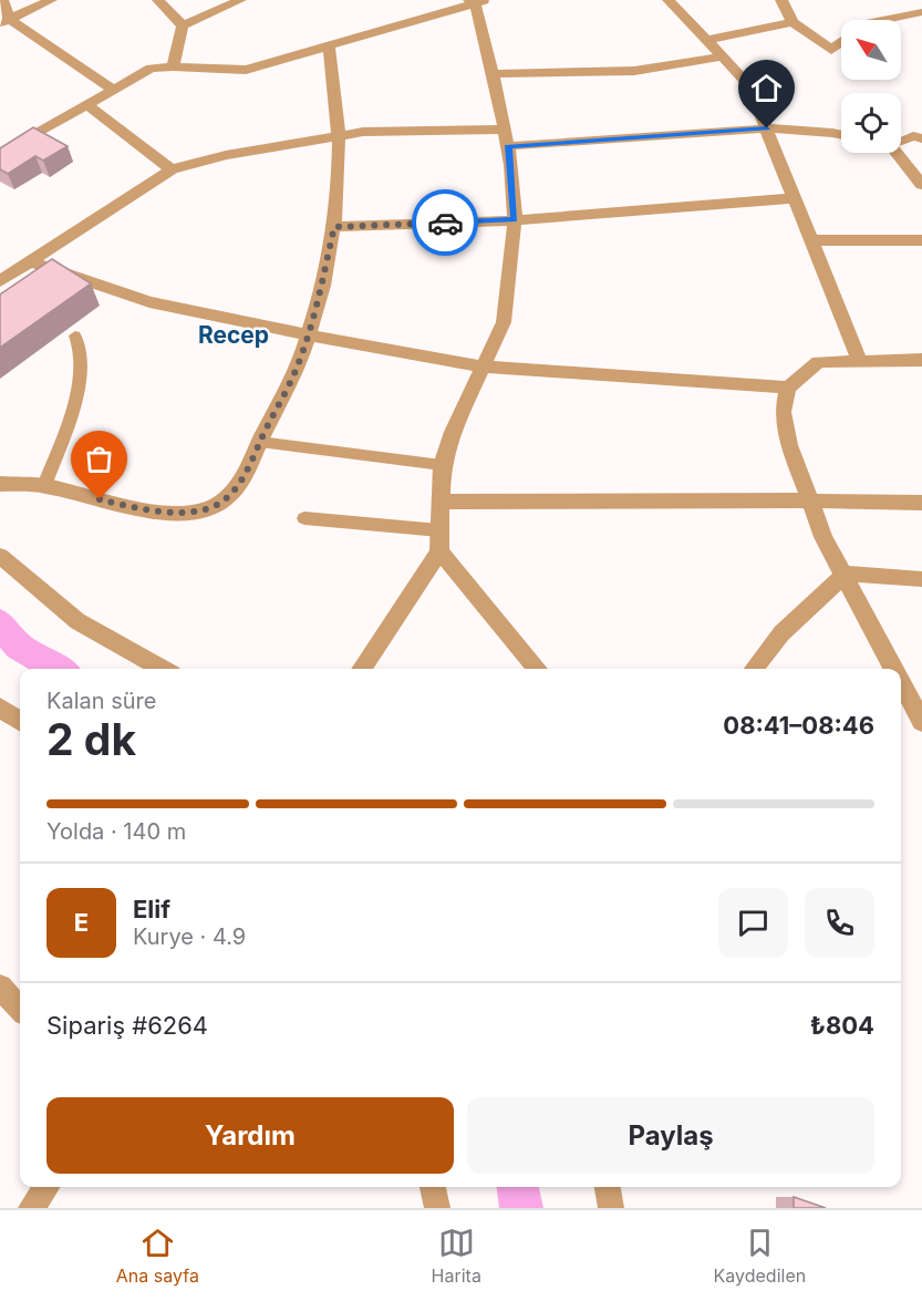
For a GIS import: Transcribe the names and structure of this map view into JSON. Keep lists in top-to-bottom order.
{
  "districts": ["Recep"],
  "north": "top left",
  "page": {
    "heading": ["2 dk", "Kalan süre", "08:41–08:46"],
    "panel": [
      "Elif",
      "Kurye · 4.9",
      "Sipariş #6264",
      "₺804"
    ],
    "bar": "Yolda · 140 m",
    "round": "E",
    "buttons": ["Yardım", "Paylaş"],
    "tabs": ["Ana sayfa", "Harita", "Kaydedilen"]
  }
}
